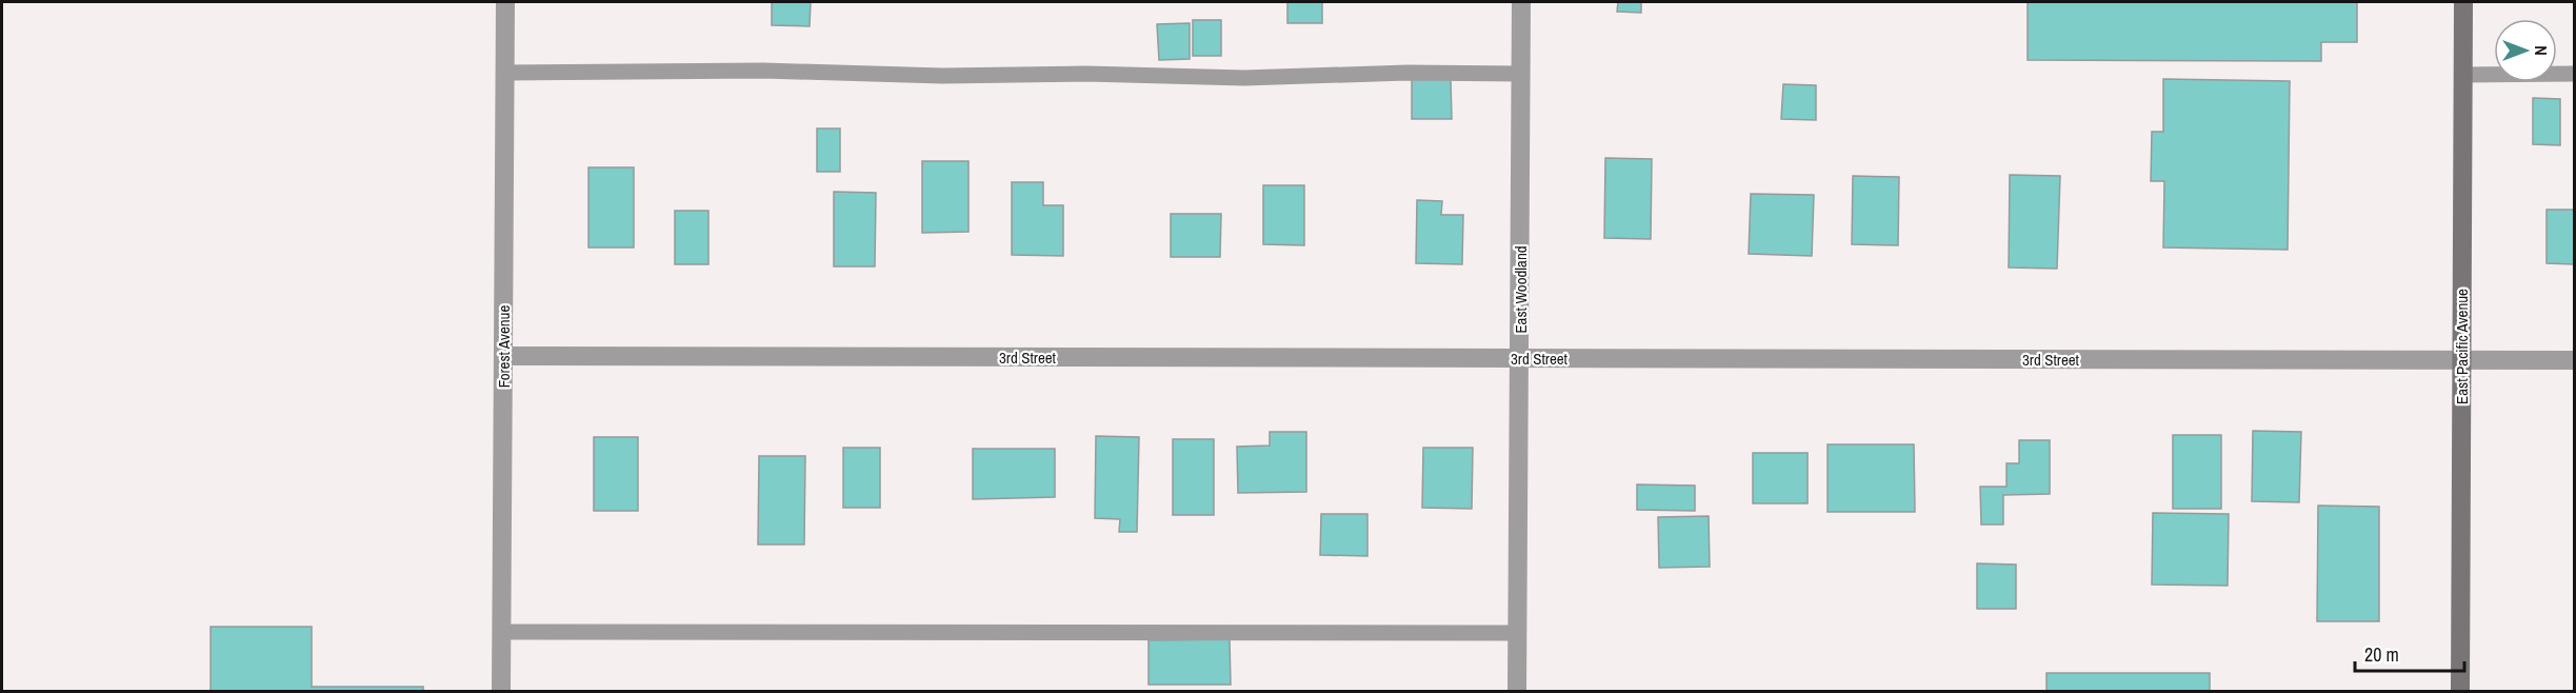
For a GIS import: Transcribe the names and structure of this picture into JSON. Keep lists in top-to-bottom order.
{
  "streets": {
    "main road": ["East Pacific Avenue"],
    "street": ["East Woodland", "Forest Avenue", "3rd Street"]
  },
  "crossings": [
    ["East Woodland", "3rd Street"],
    ["Forest Avenue", "3rd Street"],
    ["East Pacific Avenue", "3rd Street"]
  ],
  "scale_bar": "20 m",
  "north": "right"
}
